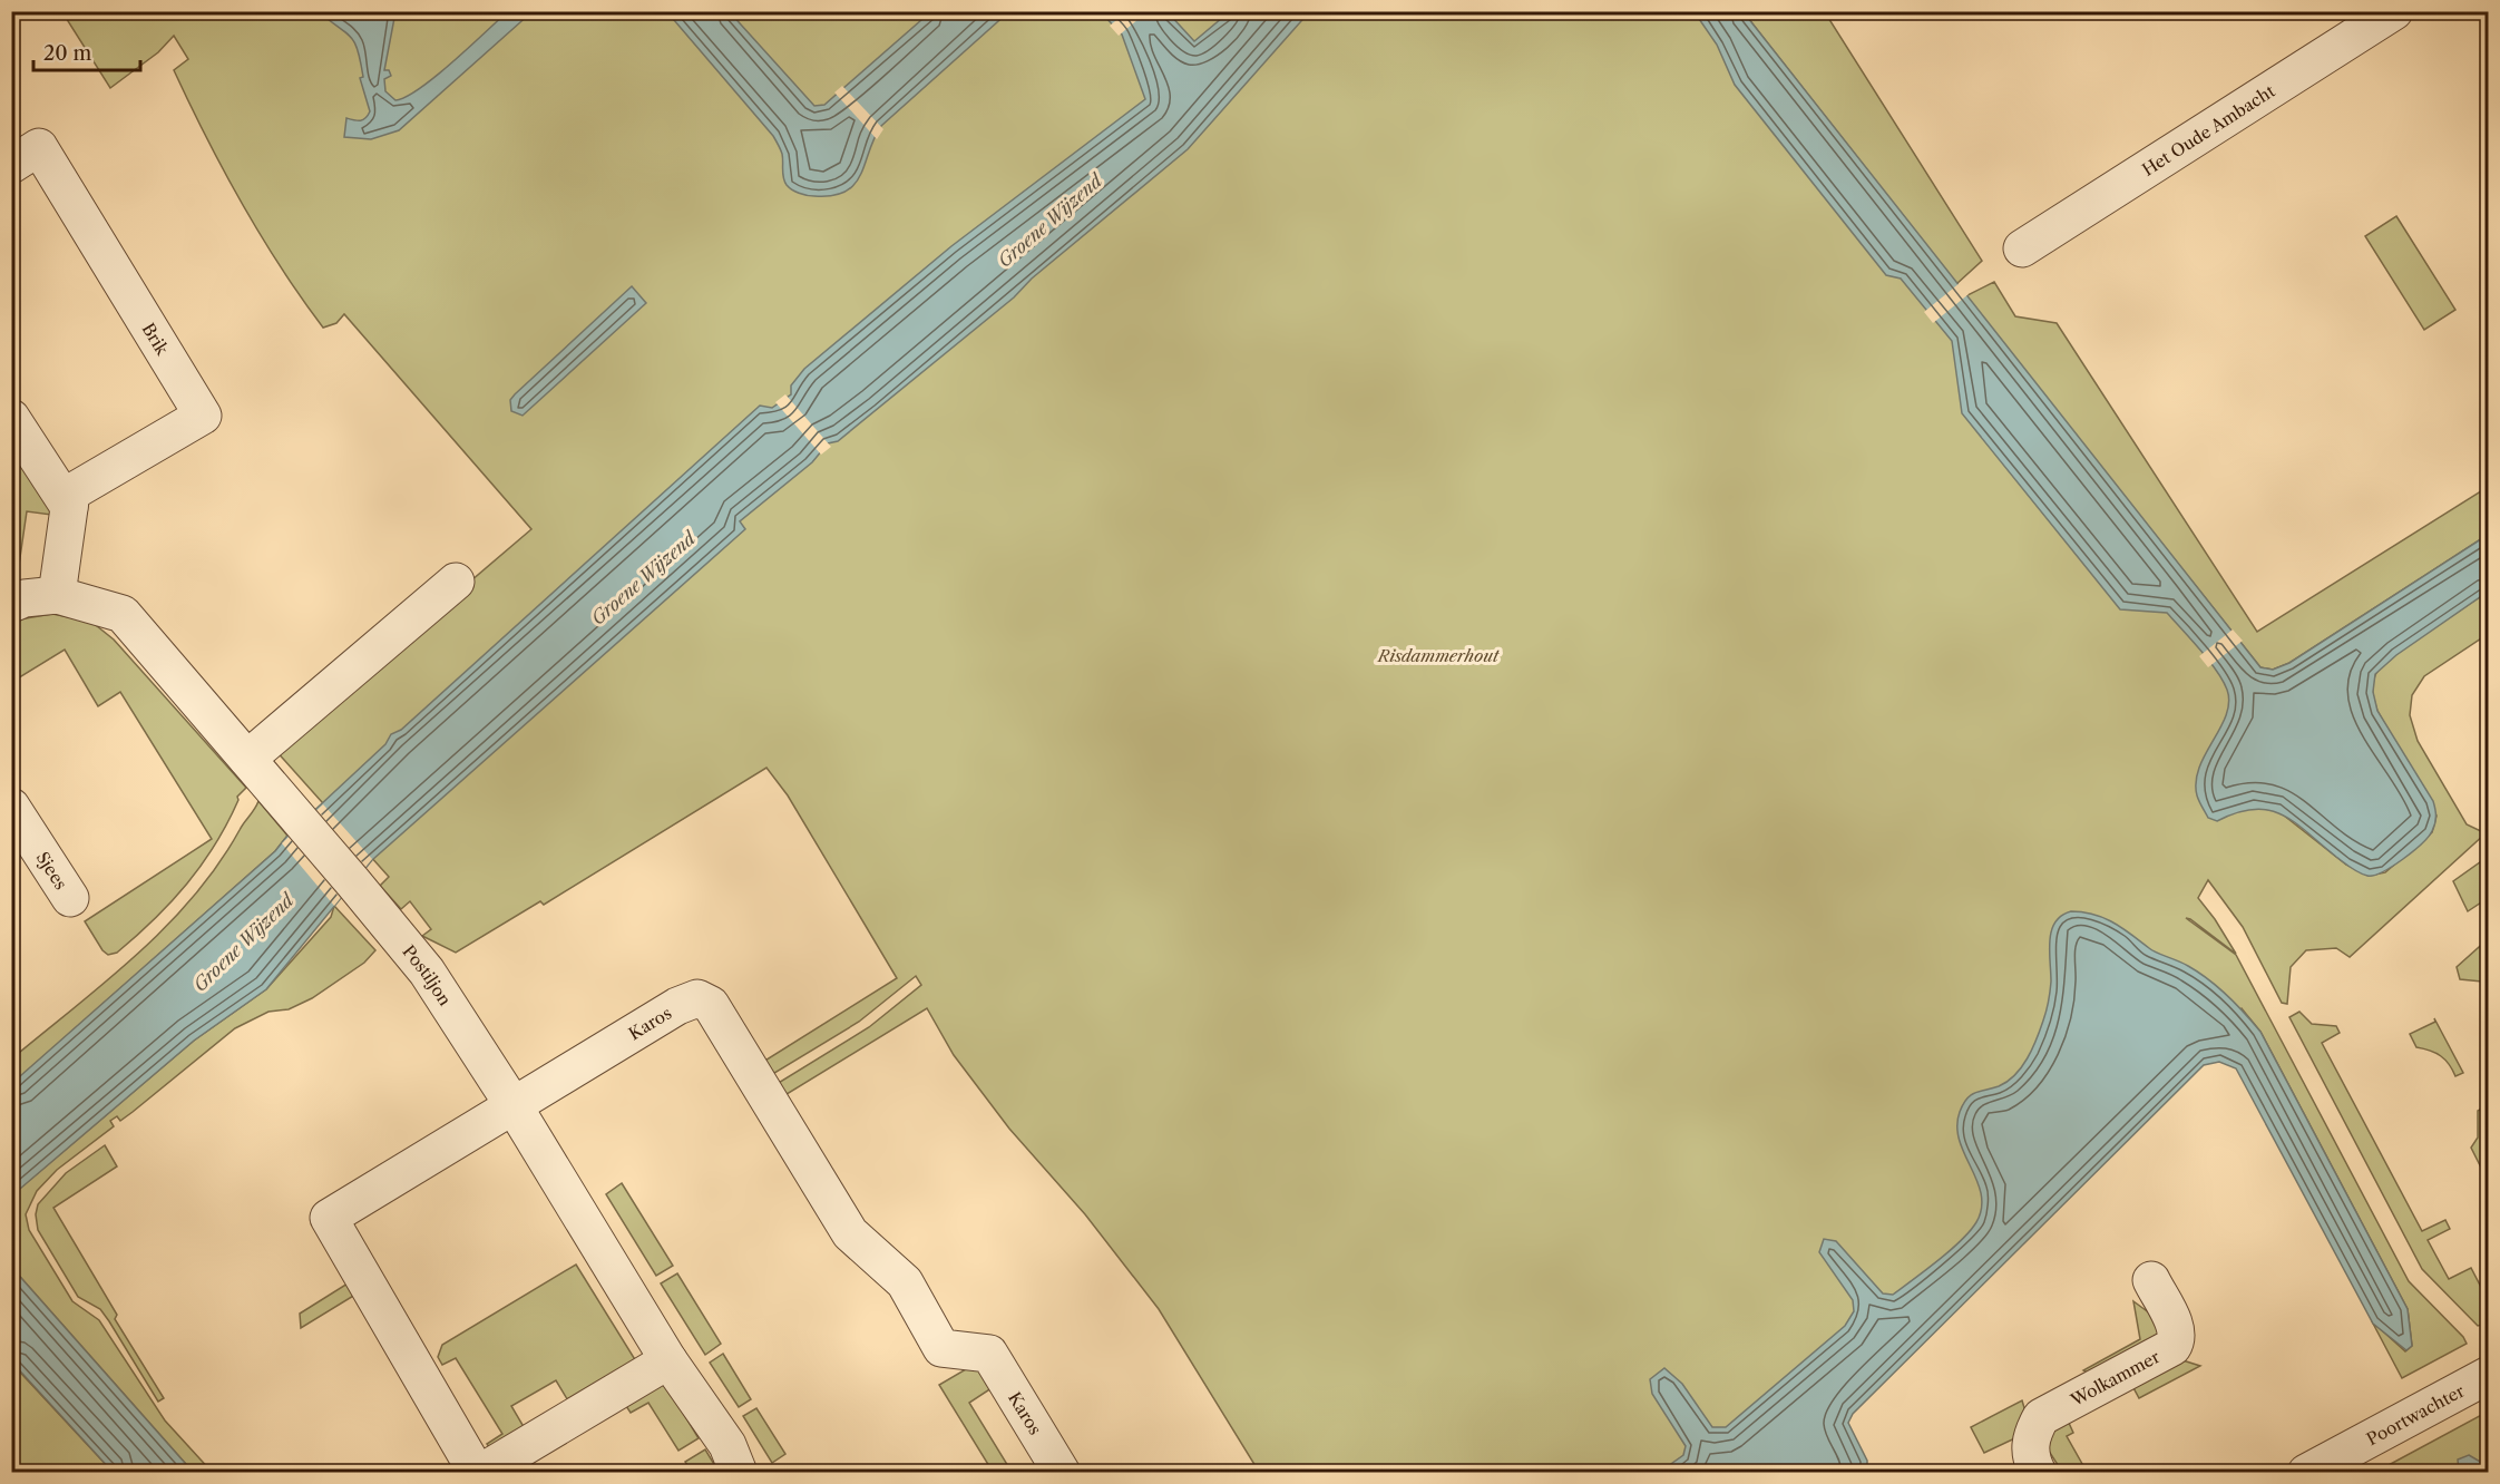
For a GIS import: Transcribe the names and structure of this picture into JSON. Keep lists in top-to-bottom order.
{
  "streets": {
    "street": [
      "Het Oude Ambacht",
      "Brik",
      "Sjees",
      "Postiljon",
      "Karos",
      "Wolkammer",
      "Poortwachter"
    ]
  },
  "crossings": [
    ["Brik", "Postiljon"],
    ["Postiljon", "Karos"]
  ],
  "water": ["Groene Wijzend"],
  "parks": ["Risdammerhout"],
  "scale_bar": "20 m"
}
